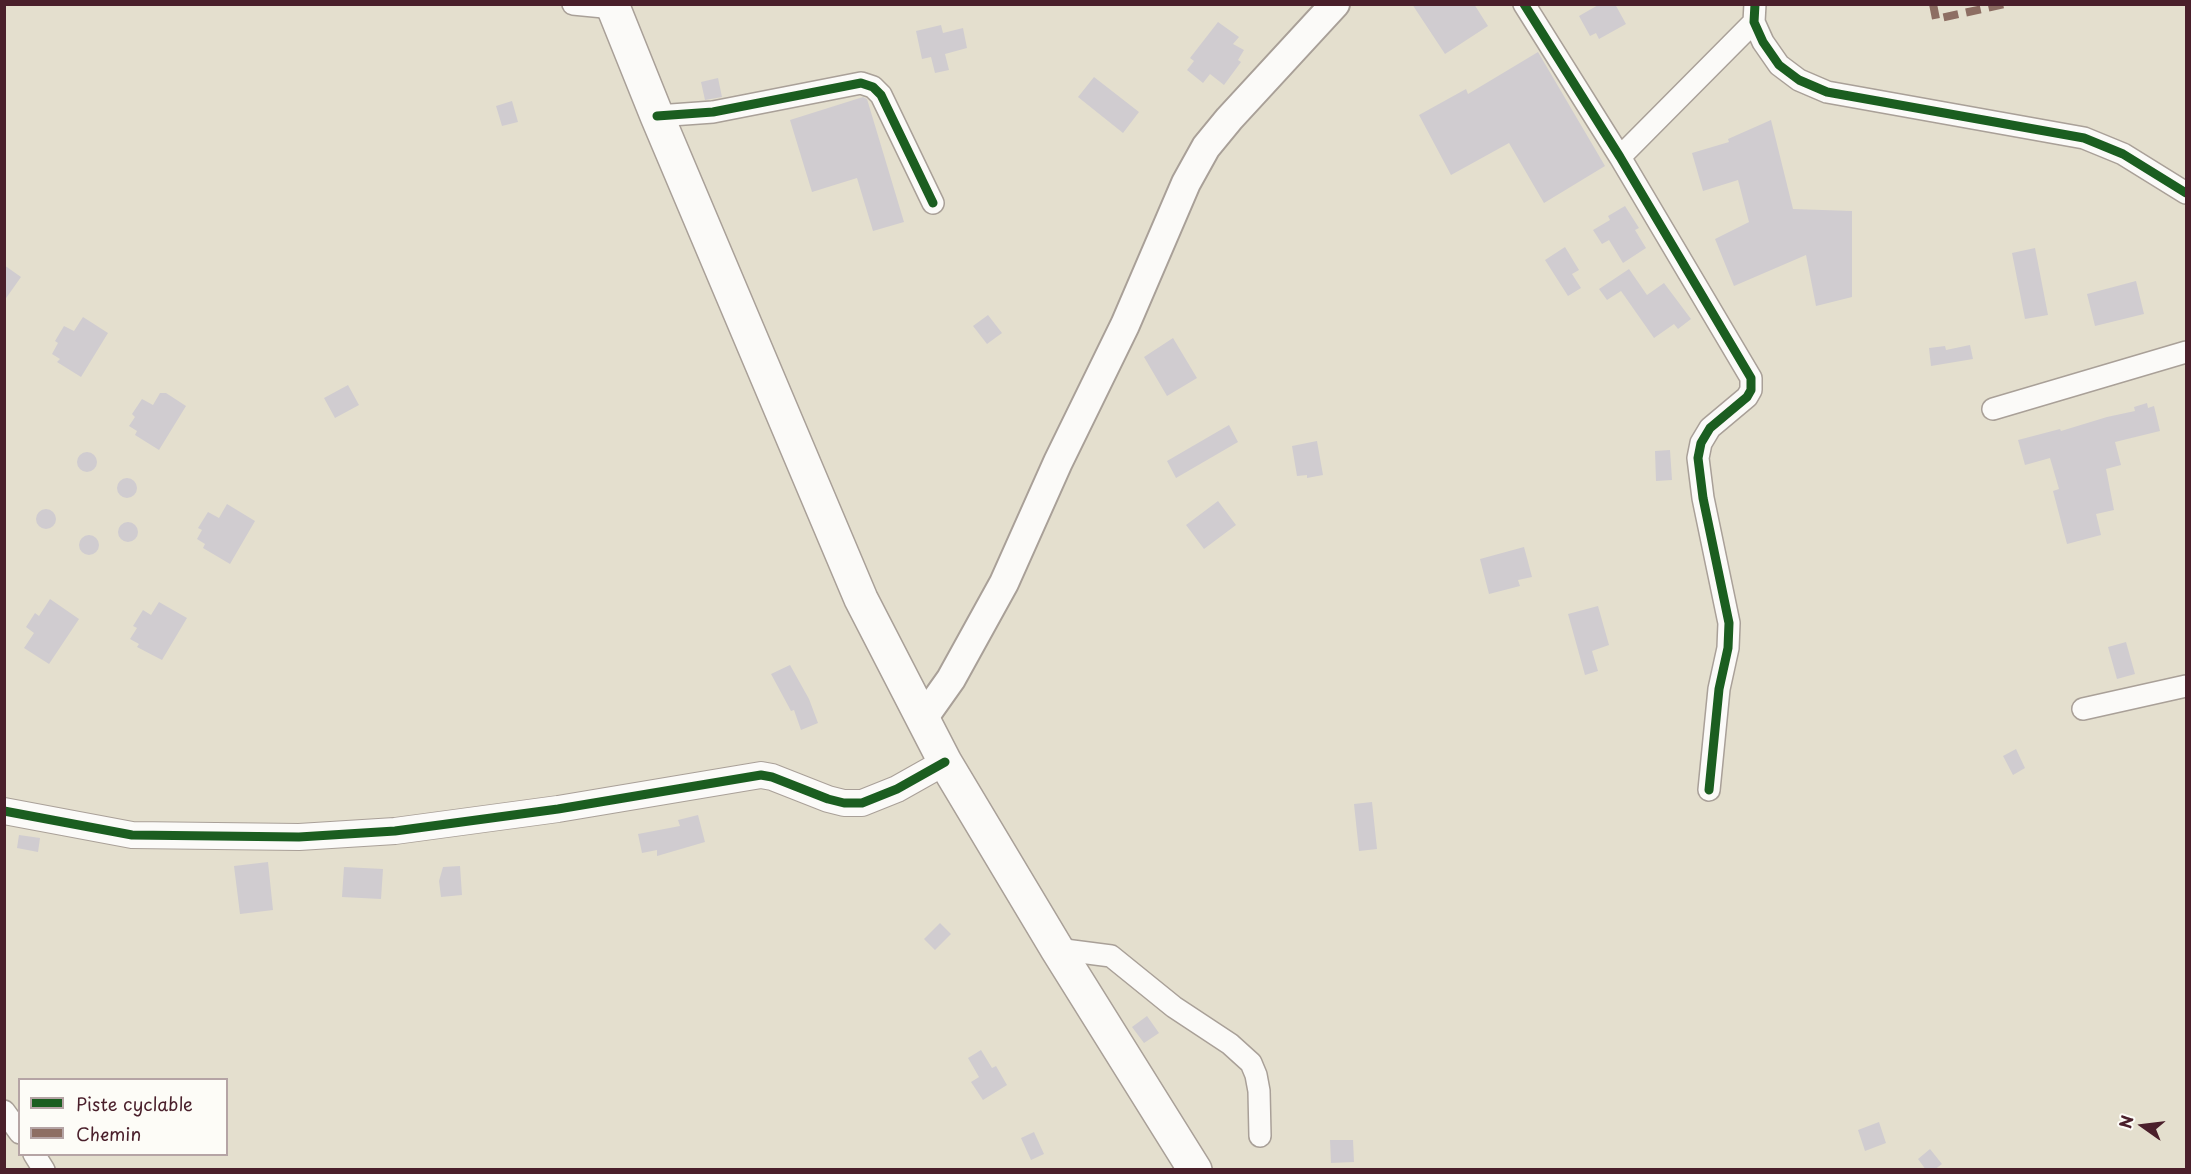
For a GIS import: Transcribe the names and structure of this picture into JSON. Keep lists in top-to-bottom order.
{
  "legend": ["Piste cyclable", "Chemin"],
  "north": "left"
}
